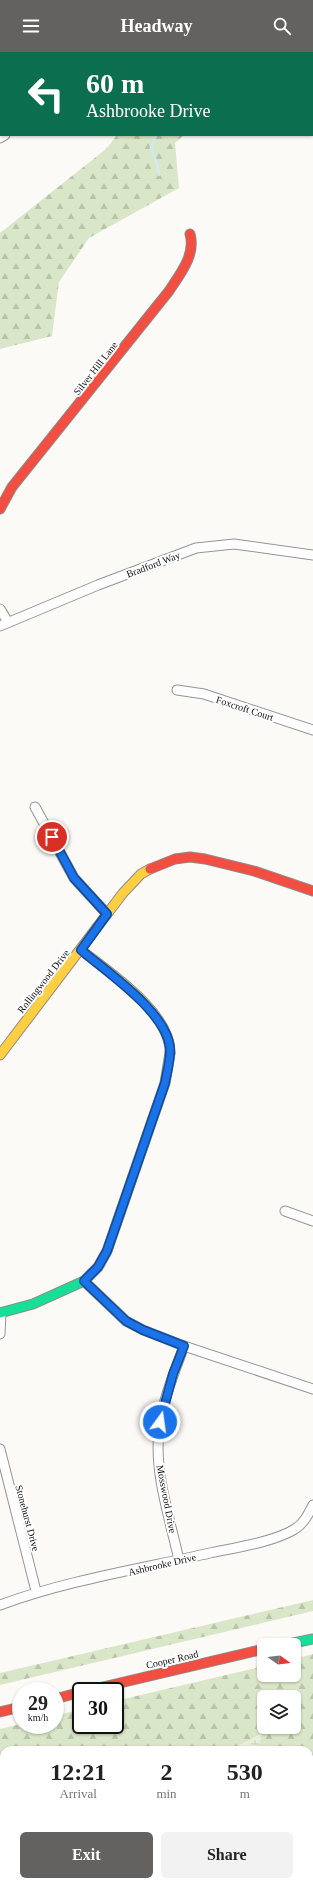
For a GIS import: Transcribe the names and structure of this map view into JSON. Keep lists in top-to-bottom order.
{
  "streets": {
    "street": [
      "Silver Hill Lane",
      "Bradford Way",
      "Foxcroft Court",
      "Rollingwood Drive",
      "Mosswood Drive",
      "Stonehurst Drive",
      "Ashbrooke Drive",
      "Cooper Road"
    ]
  },
  "crossings": [
    ["Mosswood Drive", "Ashbrooke Drive"],
    ["Stonehurst Drive", "Ashbrooke Drive"]
  ],
  "north": "right",
  "page": {
    "header": "Headway",
    "turn": ["60 m", "Ashbrooke Drive"],
    "speed": "29 km/h",
    "limit": "30",
    "eta": [
      "12:21",
      "Arrival",
      "2",
      "min",
      "530",
      "m"
    ],
    "buttons": ["Exit", "Share"]
  }
}
